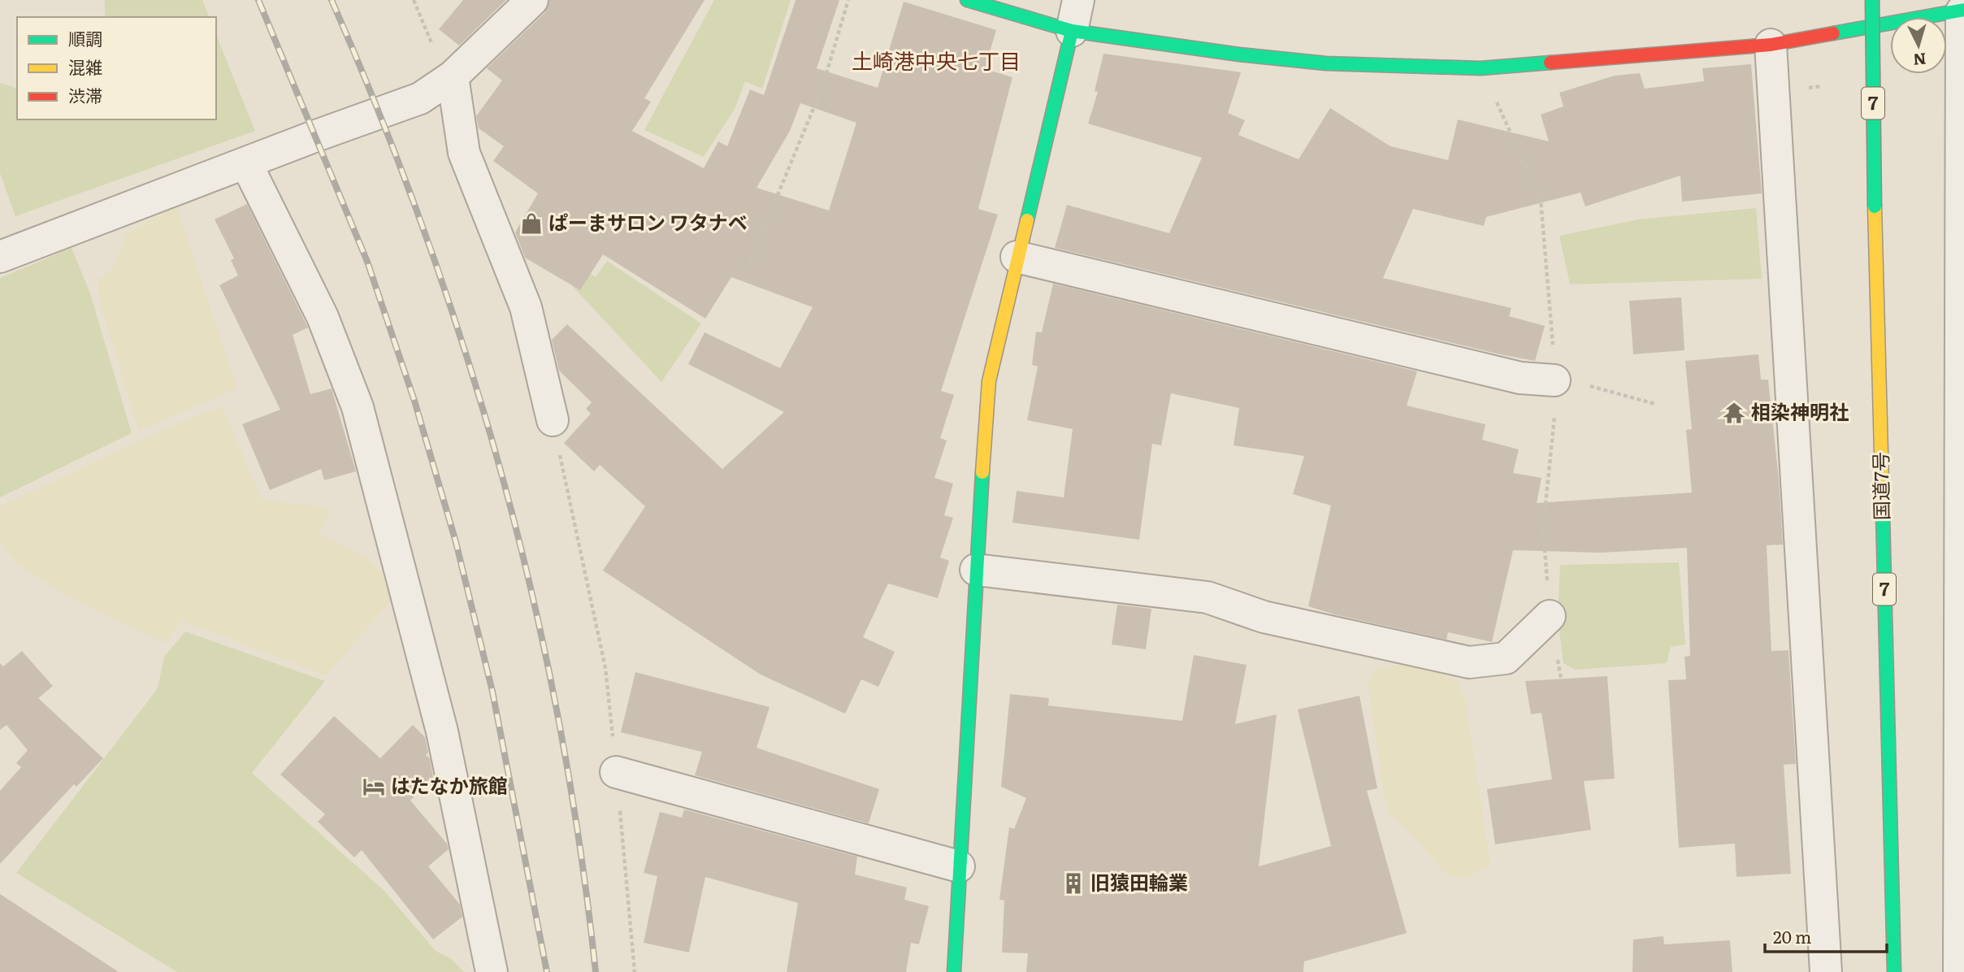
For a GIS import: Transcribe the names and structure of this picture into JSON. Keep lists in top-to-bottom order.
{
  "streets": {
    "main road": ["7", "国道7号"]
  },
  "districts": ["土崎港中央七丁目"],
  "places": {
    "shop": ["ぱーまサロン ワタナベ"],
    "temple": ["相染神明社"],
    "hotel": ["はたなか旅館"],
    "building": ["旧猿田輪業"]
  },
  "legend": ["順調", "混雑", "渋滞"],
  "scale_bar": "20 m",
  "north": "bottom"
}
